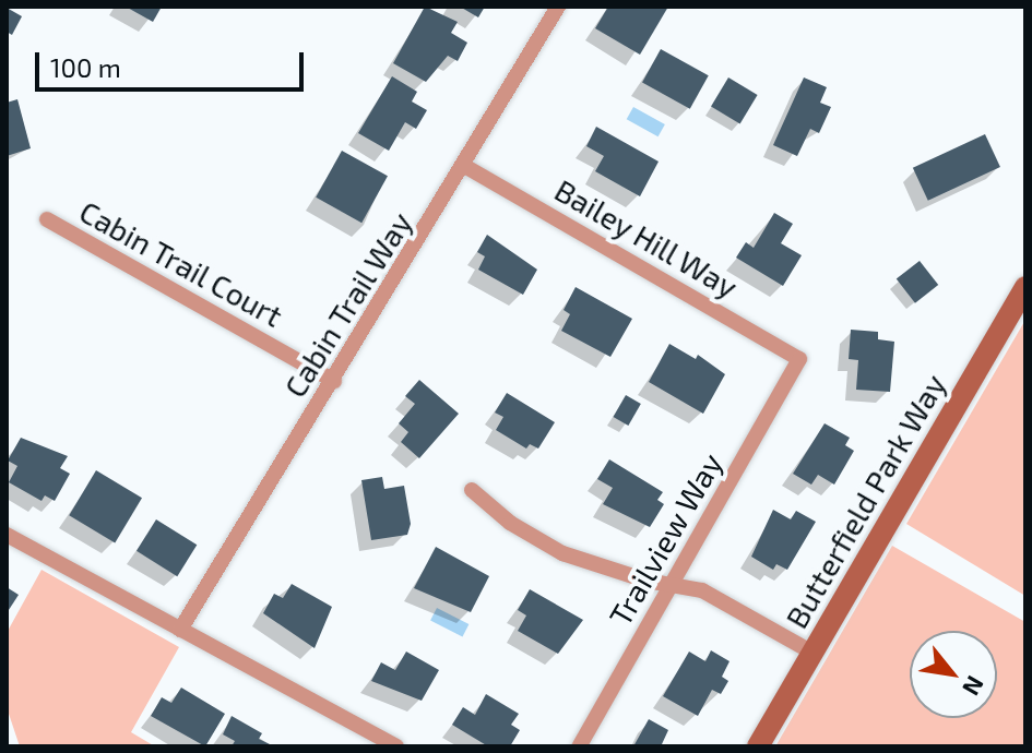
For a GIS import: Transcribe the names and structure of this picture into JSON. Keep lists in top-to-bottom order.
{
  "streets": {
    "street": [
      "Bailey Hill Way",
      "Cabin Trail Court",
      "Cabin Trail Way",
      "Butterfield Park Way",
      "Trailview Way"
    ]
  },
  "crossings": [
    ["Bailey Hill Way", "Cabin Trail Way"],
    ["Bailey Hill Way", "Trailview Way"],
    ["Cabin Trail Court", "Cabin Trail Way"]
  ],
  "scale_bar": "100 m",
  "north": "bottom right"
}
